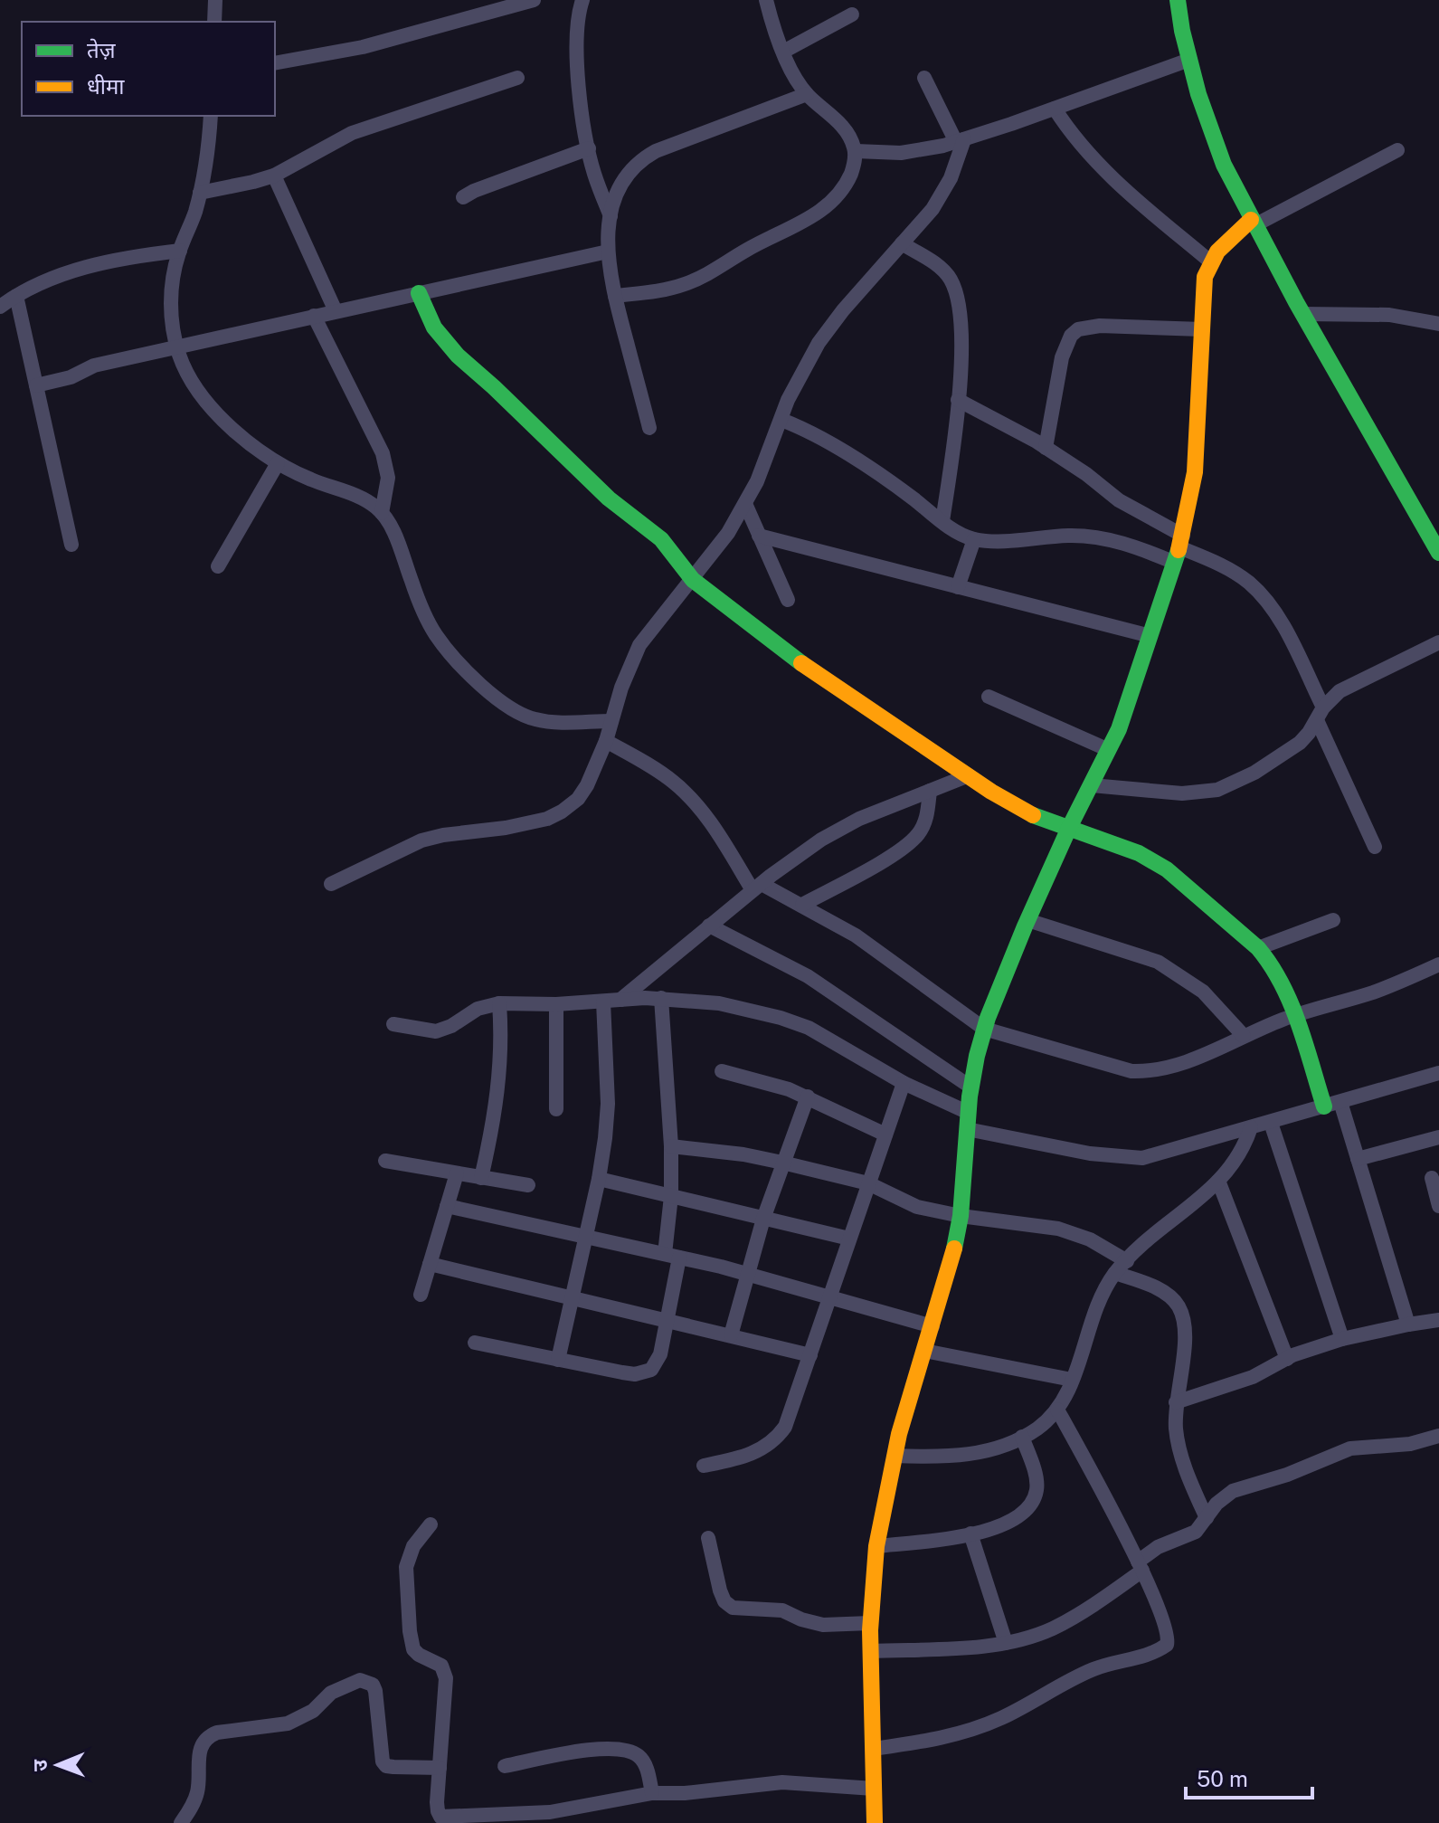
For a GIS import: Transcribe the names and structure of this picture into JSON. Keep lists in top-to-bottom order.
{
  "legend": ["तेज़", "धीमा"],
  "scale_bar": "50 m",
  "north": "left"
}
